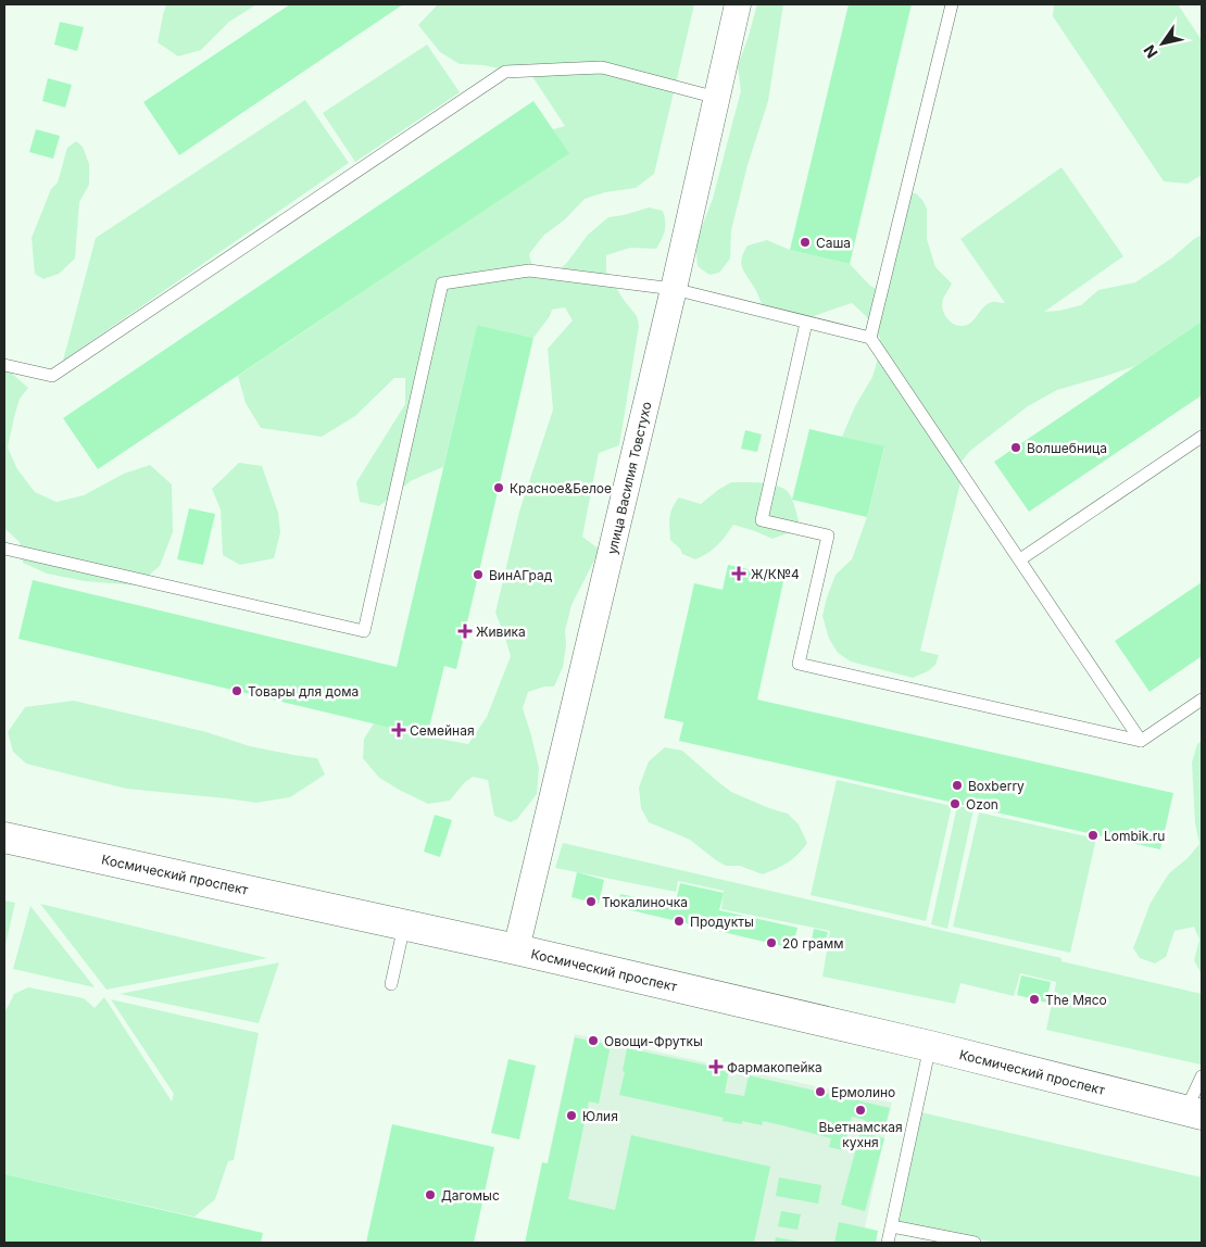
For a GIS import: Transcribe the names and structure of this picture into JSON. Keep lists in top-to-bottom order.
{
  "streets": {
    "main road": ["Космический проспект"],
    "street": ["улица Василия Товстухо"]
  },
  "crossings": [
    ["улица Василия Товстухо", "Космический проспект"]
  ],
  "places": {
    "other": [
      "Саша",
      "Волшебница",
      "Красное&Белое",
      "ВинАГрад",
      "Товары для дома",
      "Boxberry",
      "Ozon",
      "Lombik.ru",
      "Тюкалиночка",
      "Продукты",
      "20 грамм",
      "The Мясо",
      "Овощи-Фруткы",
      "Ермолино",
      "Вьетнамская кухня",
      "Юлия",
      "Дагомыс"
    ],
    "health": [
      "Ж/К№4",
      "Живика",
      "Семейная",
      "Фармакопейка"
    ]
  },
  "north": "bottom left"
}
